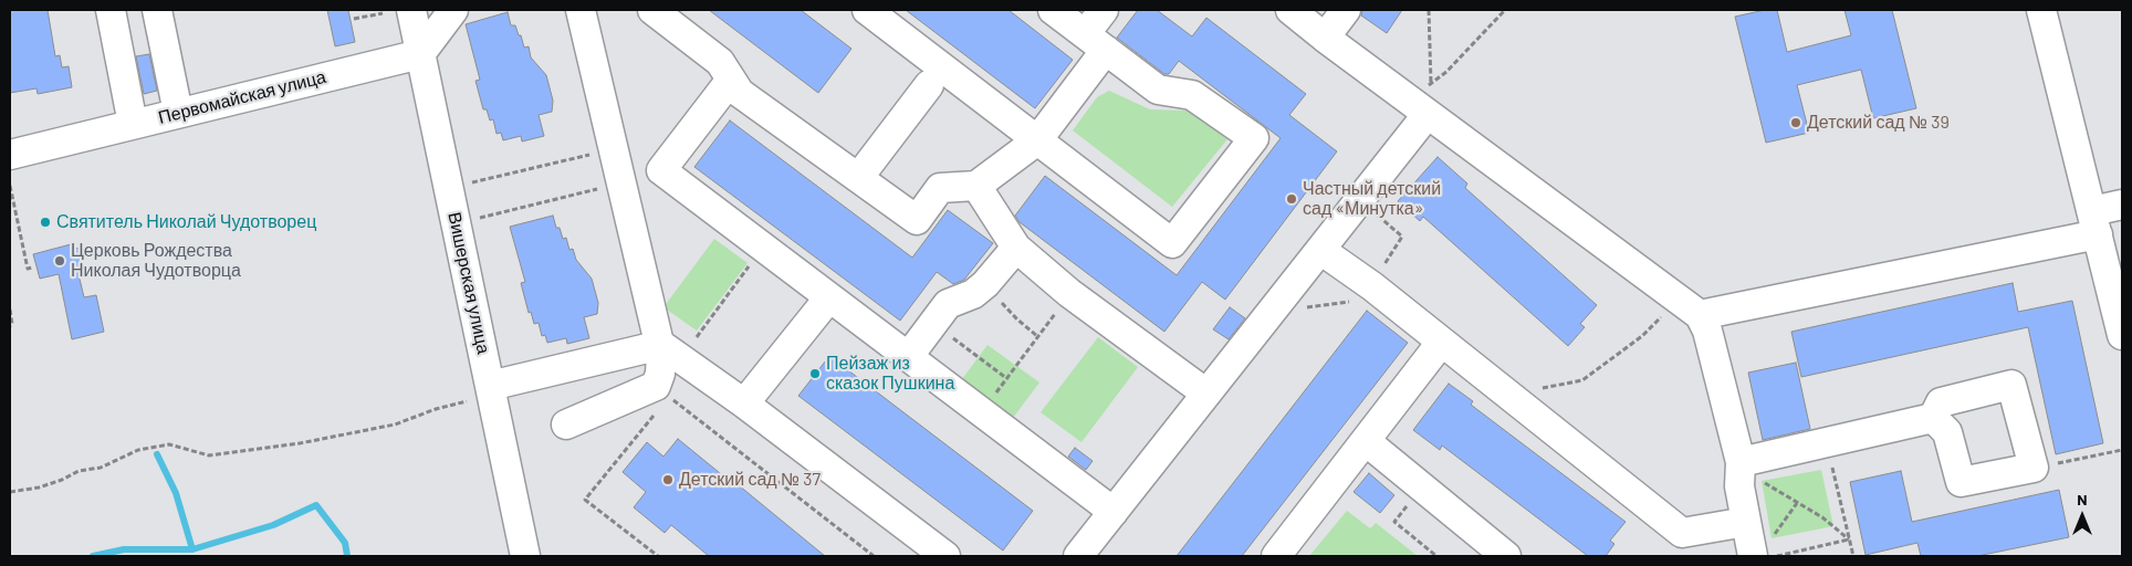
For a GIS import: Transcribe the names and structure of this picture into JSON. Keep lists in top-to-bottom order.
{
  "streets": {
    "street": ["Первомайская улица", "Вишерская улица"]
  },
  "crossings": [
    ["Первомайская улица", "Вишерская улица"]
  ],
  "places": [
    "Детский сад № 39",
    "Частный детский сад «Минутка»",
    "Святитель Николай Чудотворец",
    "Церковь Рождества Николая Чудотворца",
    "Пейзаж из сказок Пушкина",
    "Детский сад № 37"
  ],
  "north": "top"
}
